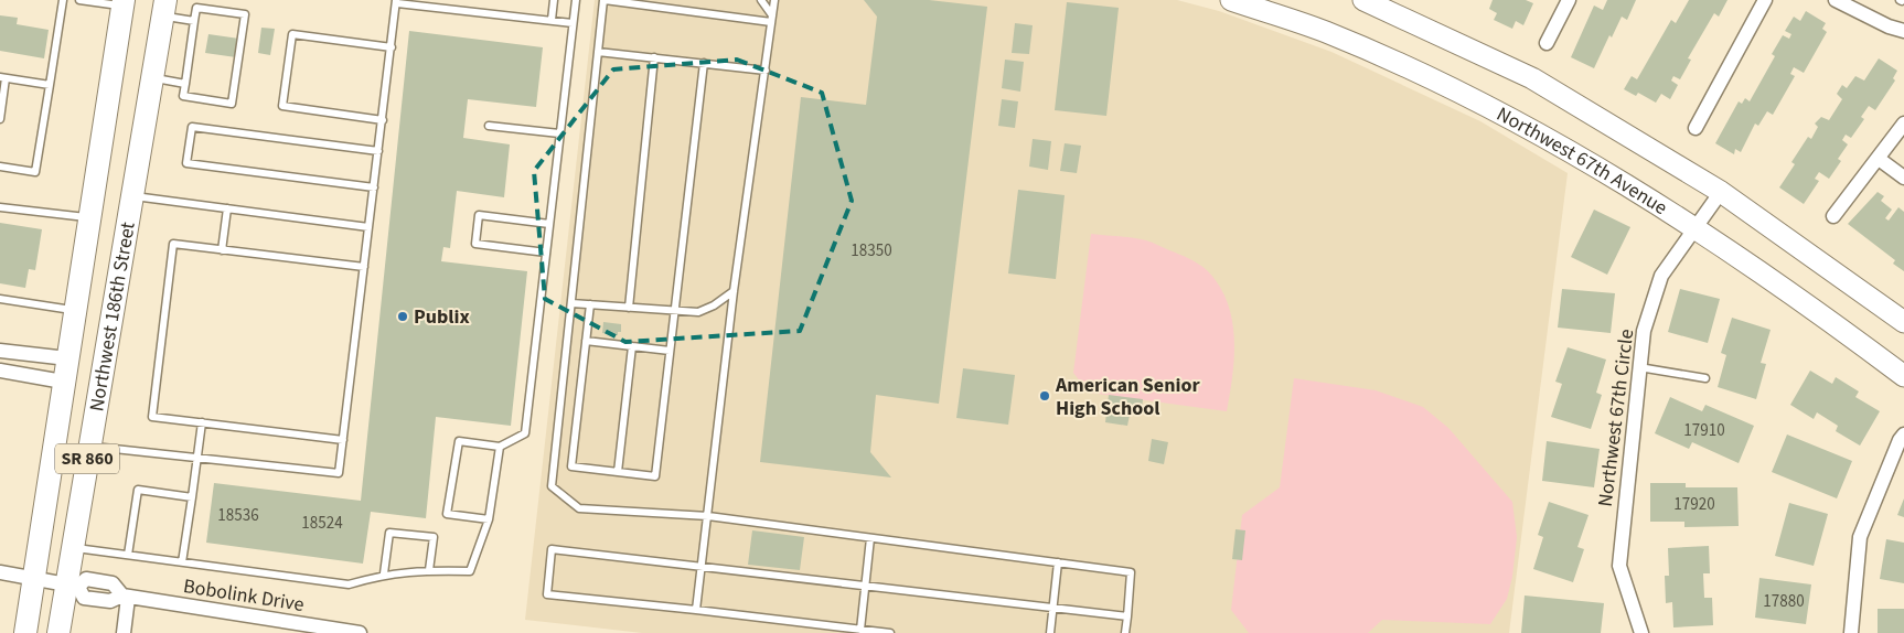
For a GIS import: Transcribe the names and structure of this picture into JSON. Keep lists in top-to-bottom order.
{
  "streets": {
    "main road": ["Northwest 67th Avenue", "Northwest 186th Street", "SR 860"],
    "street": ["Northwest 67th Circle", "Bobolink Drive"]
  },
  "crossings": [
    ["Northwest 67th Avenue", "Northwest 67th Circle"],
    ["Northwest 186th Street", "Bobolink Drive"]
  ],
  "places": ["Publix", "American Senior High School"],
  "house_numbers": [
    "18350",
    "17910",
    "17920",
    "18536",
    "18524",
    "17880"
  ]
}
